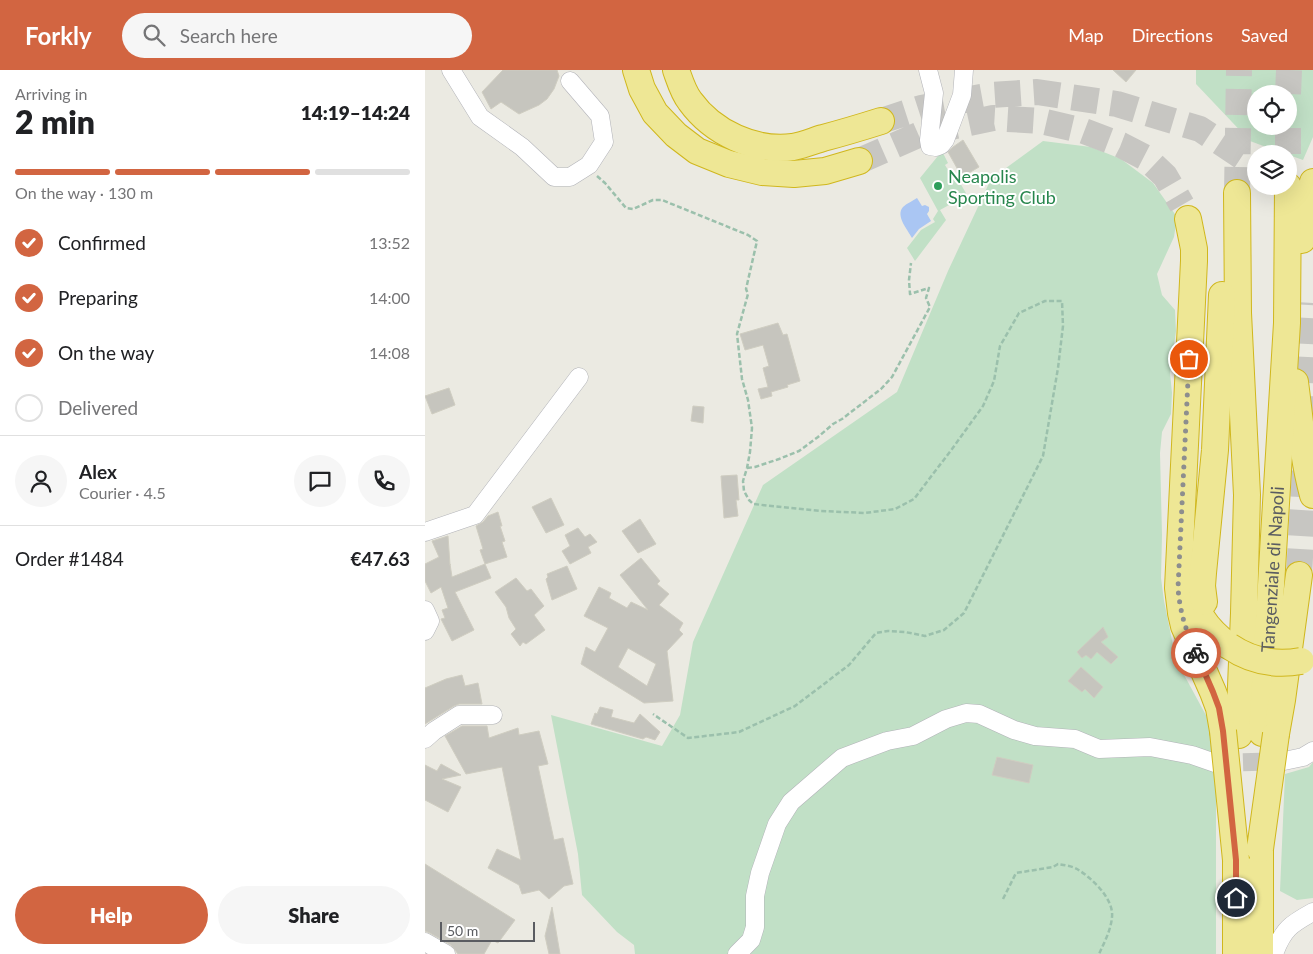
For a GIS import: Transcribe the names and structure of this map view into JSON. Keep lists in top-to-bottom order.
{
  "streets": {
    "highway": ["Tangenziale di Napoli"]
  },
  "places": ["Neapolis Sporting Club"],
  "scale_bar": "50 m",
  "page": {
    "header": "Forkly",
    "search": "Search here",
    "nav": ["Map", "Directions", "Saved"],
    "heading": ["2 min", "Arriving in", "14:19–14:24"],
    "panel": [
      "Alex",
      "Courier · 4.5",
      "Order #1484",
      "€47.63"
    ],
    "bar": "On the way · 130 m",
    "list": [
      ["Confirmed", "13:52"],
      ["Preparing", "14:00"],
      ["On the way", "14:08"],
      "Delivered"
    ],
    "buttons": ["Help", "Share"],
    "scale": "50 m"
  }
}
